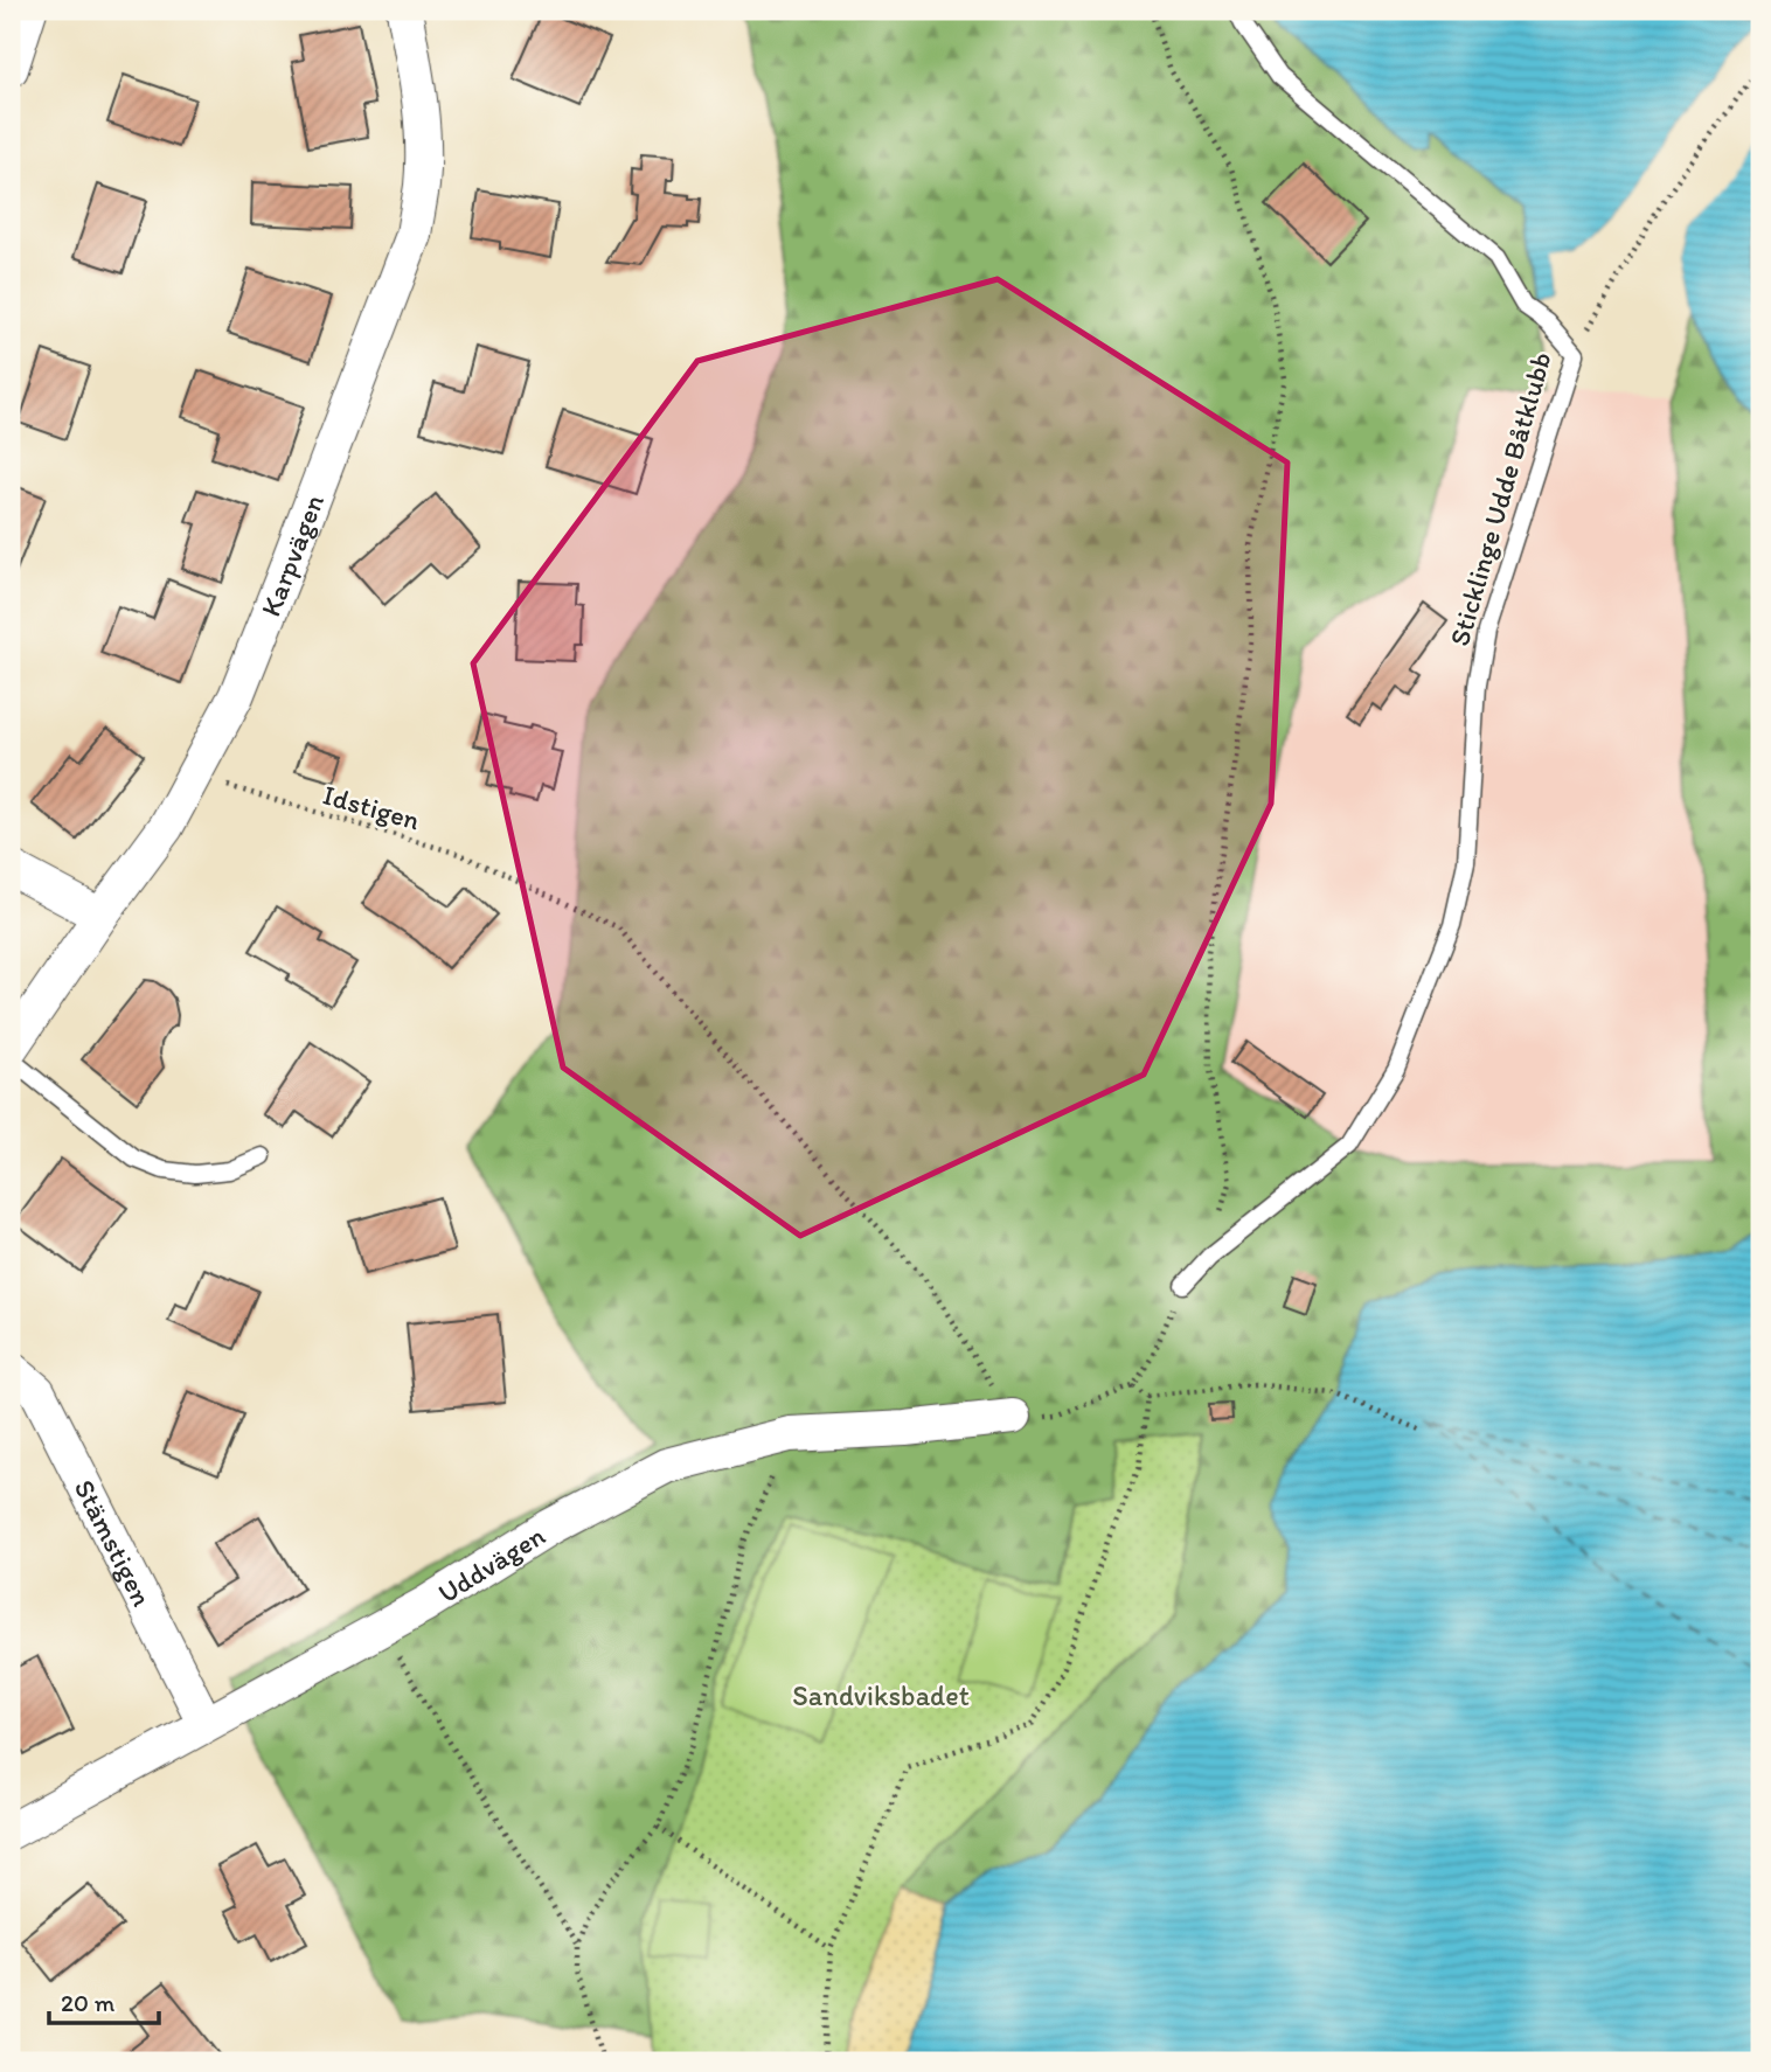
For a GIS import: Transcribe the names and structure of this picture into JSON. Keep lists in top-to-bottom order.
{
  "streets": {
    "street": ["Karpvägen", "Stämstigen", "Uddvägen"],
    "lane": ["Sticklinge Udde Båtklubb"],
    "path": ["Idstigen"]
  },
  "crossings": [
    ["Karpvägen", "Idstigen"],
    ["Idstigen", "Uddvägen"],
    ["Stämstigen", "Uddvägen"]
  ],
  "parks": ["Sandviksbadet"],
  "scale_bar": "20 m"
}
